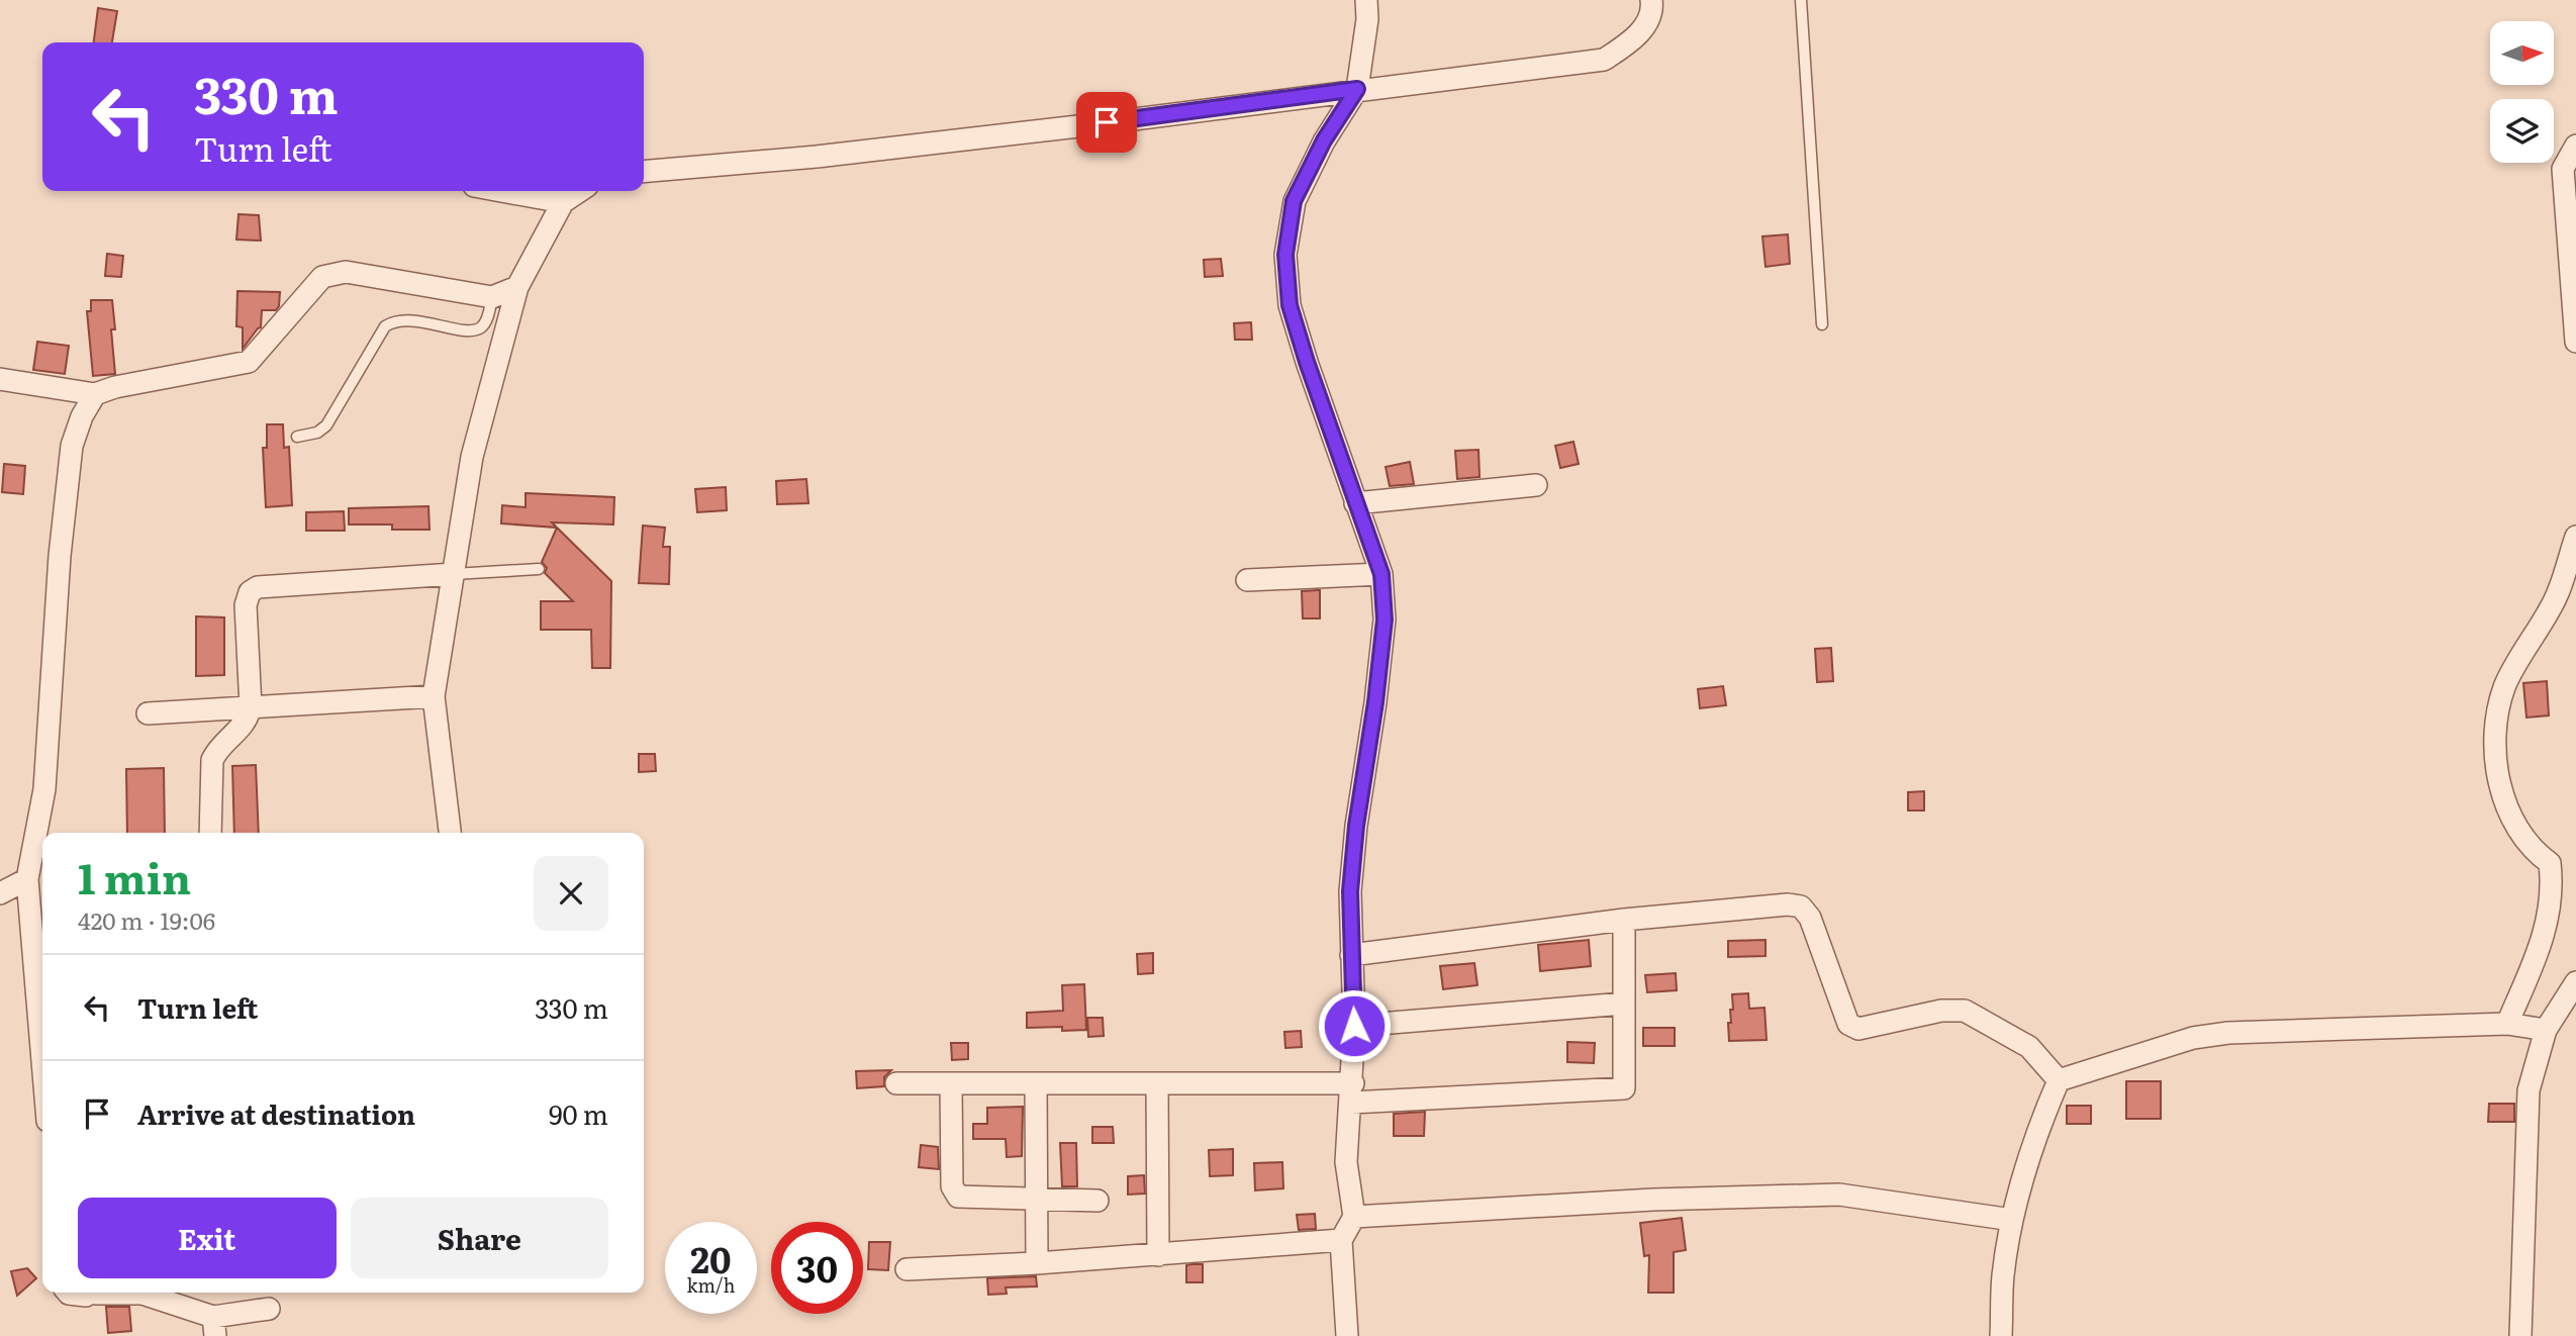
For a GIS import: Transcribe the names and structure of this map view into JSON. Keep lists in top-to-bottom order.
{
  "north": "right",
  "page": {
    "turn": ["330 m", "Turn left"],
    "heading": ["1 min", "420 m · 19:06"],
    "list": [
      {
        "name": "Turn left",
        "value": "330 m"
      },
      {
        "name": "Arrive at destination",
        "value": "90 m"
      }
    ],
    "buttons": ["Exit", "Share"],
    "speed": "20 km/h",
    "limit": "30"
  }
}
